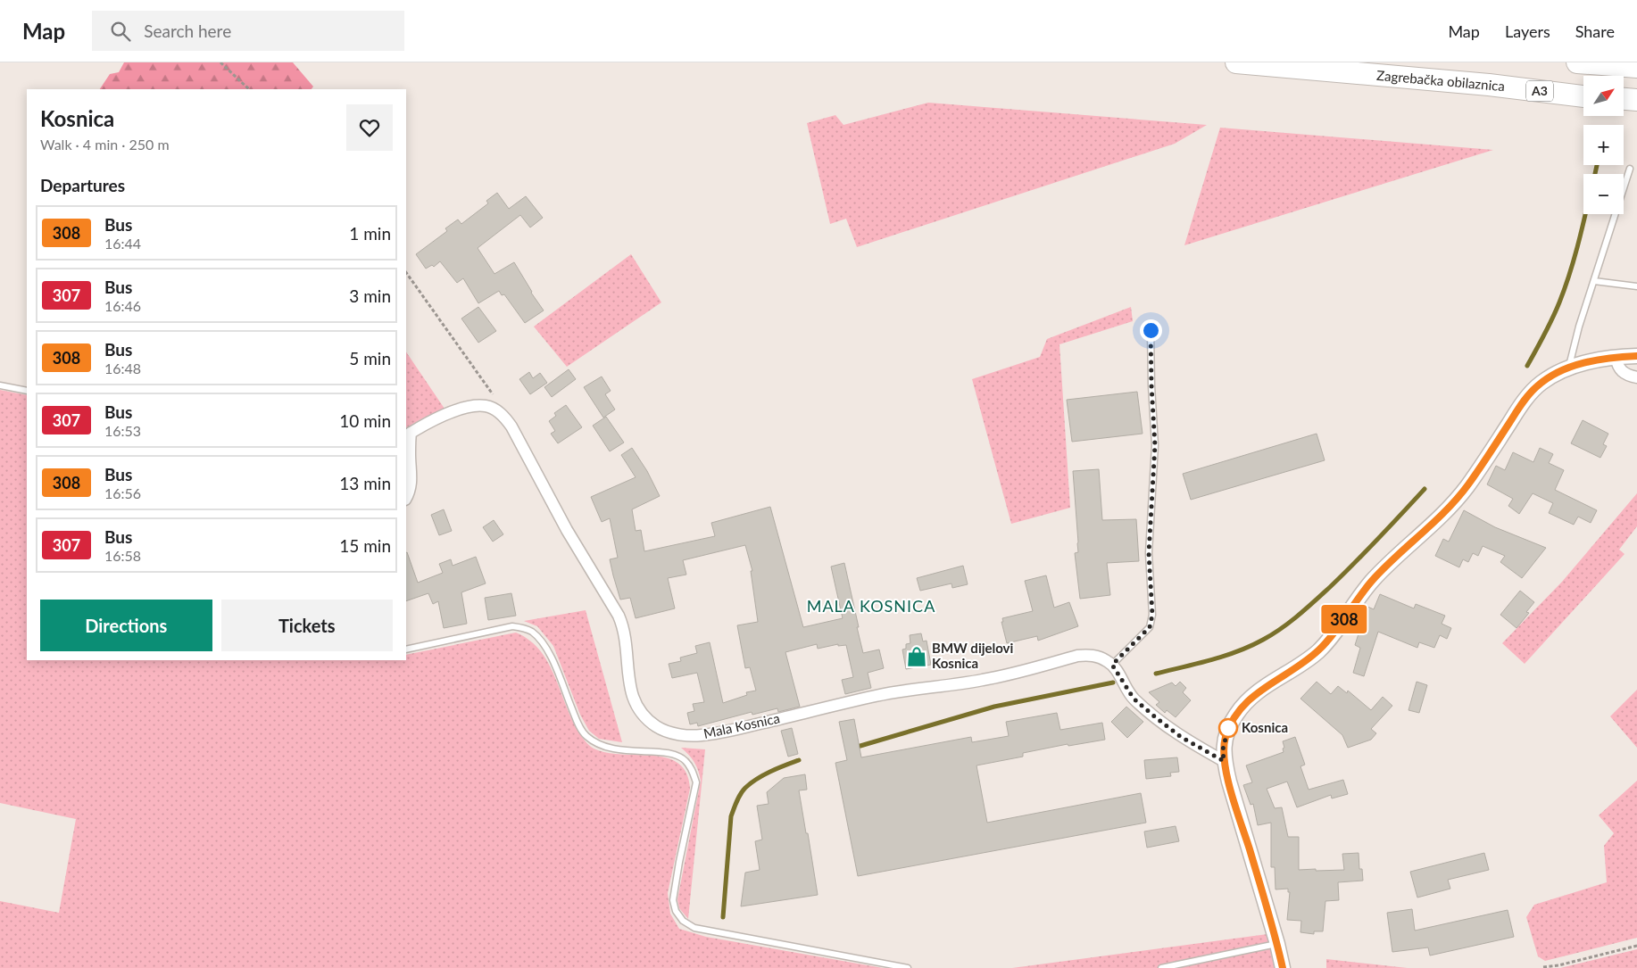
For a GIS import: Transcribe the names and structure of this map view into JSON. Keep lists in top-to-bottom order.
{
  "streets": {
    "highway": ["Zagrebačka obilaznica", "A3"],
    "street": ["Mala Kosnica"]
  },
  "districts": ["MALA KOSNICA"],
  "places": {
    "shop": ["BMW dijelovi Kosnica"],
    "other": ["Kosnica"]
  },
  "lines": ["bus line 308"],
  "north": "top right",
  "page": {
    "header": "Map",
    "search": "Search here",
    "nav": ["Map", "Layers", "Share"],
    "on_map": "308",
    "map_buttons": ["+", "−"],
    "heading": [
      ["Kosnica", "Walk · 4 min · 250 m"],
      "Departures"
    ],
    "list": [
      {
        "mark": "308",
        "name": "Bus",
        "note": "16:44",
        "value": "1 min"
      },
      {
        "mark": "307",
        "name": "Bus",
        "note": "16:46",
        "value": "3 min"
      },
      {
        "mark": "308",
        "name": "Bus",
        "note": "16:48",
        "value": "5 min"
      },
      {
        "mark": "307",
        "name": "Bus",
        "note": "16:53",
        "value": "10 min"
      },
      {
        "mark": "308",
        "name": "Bus",
        "note": "16:56",
        "value": "13 min"
      },
      {
        "mark": "307",
        "name": "Bus",
        "note": "16:58",
        "value": "15 min"
      }
    ],
    "buttons": ["Directions", "Tickets"]
  }
}
